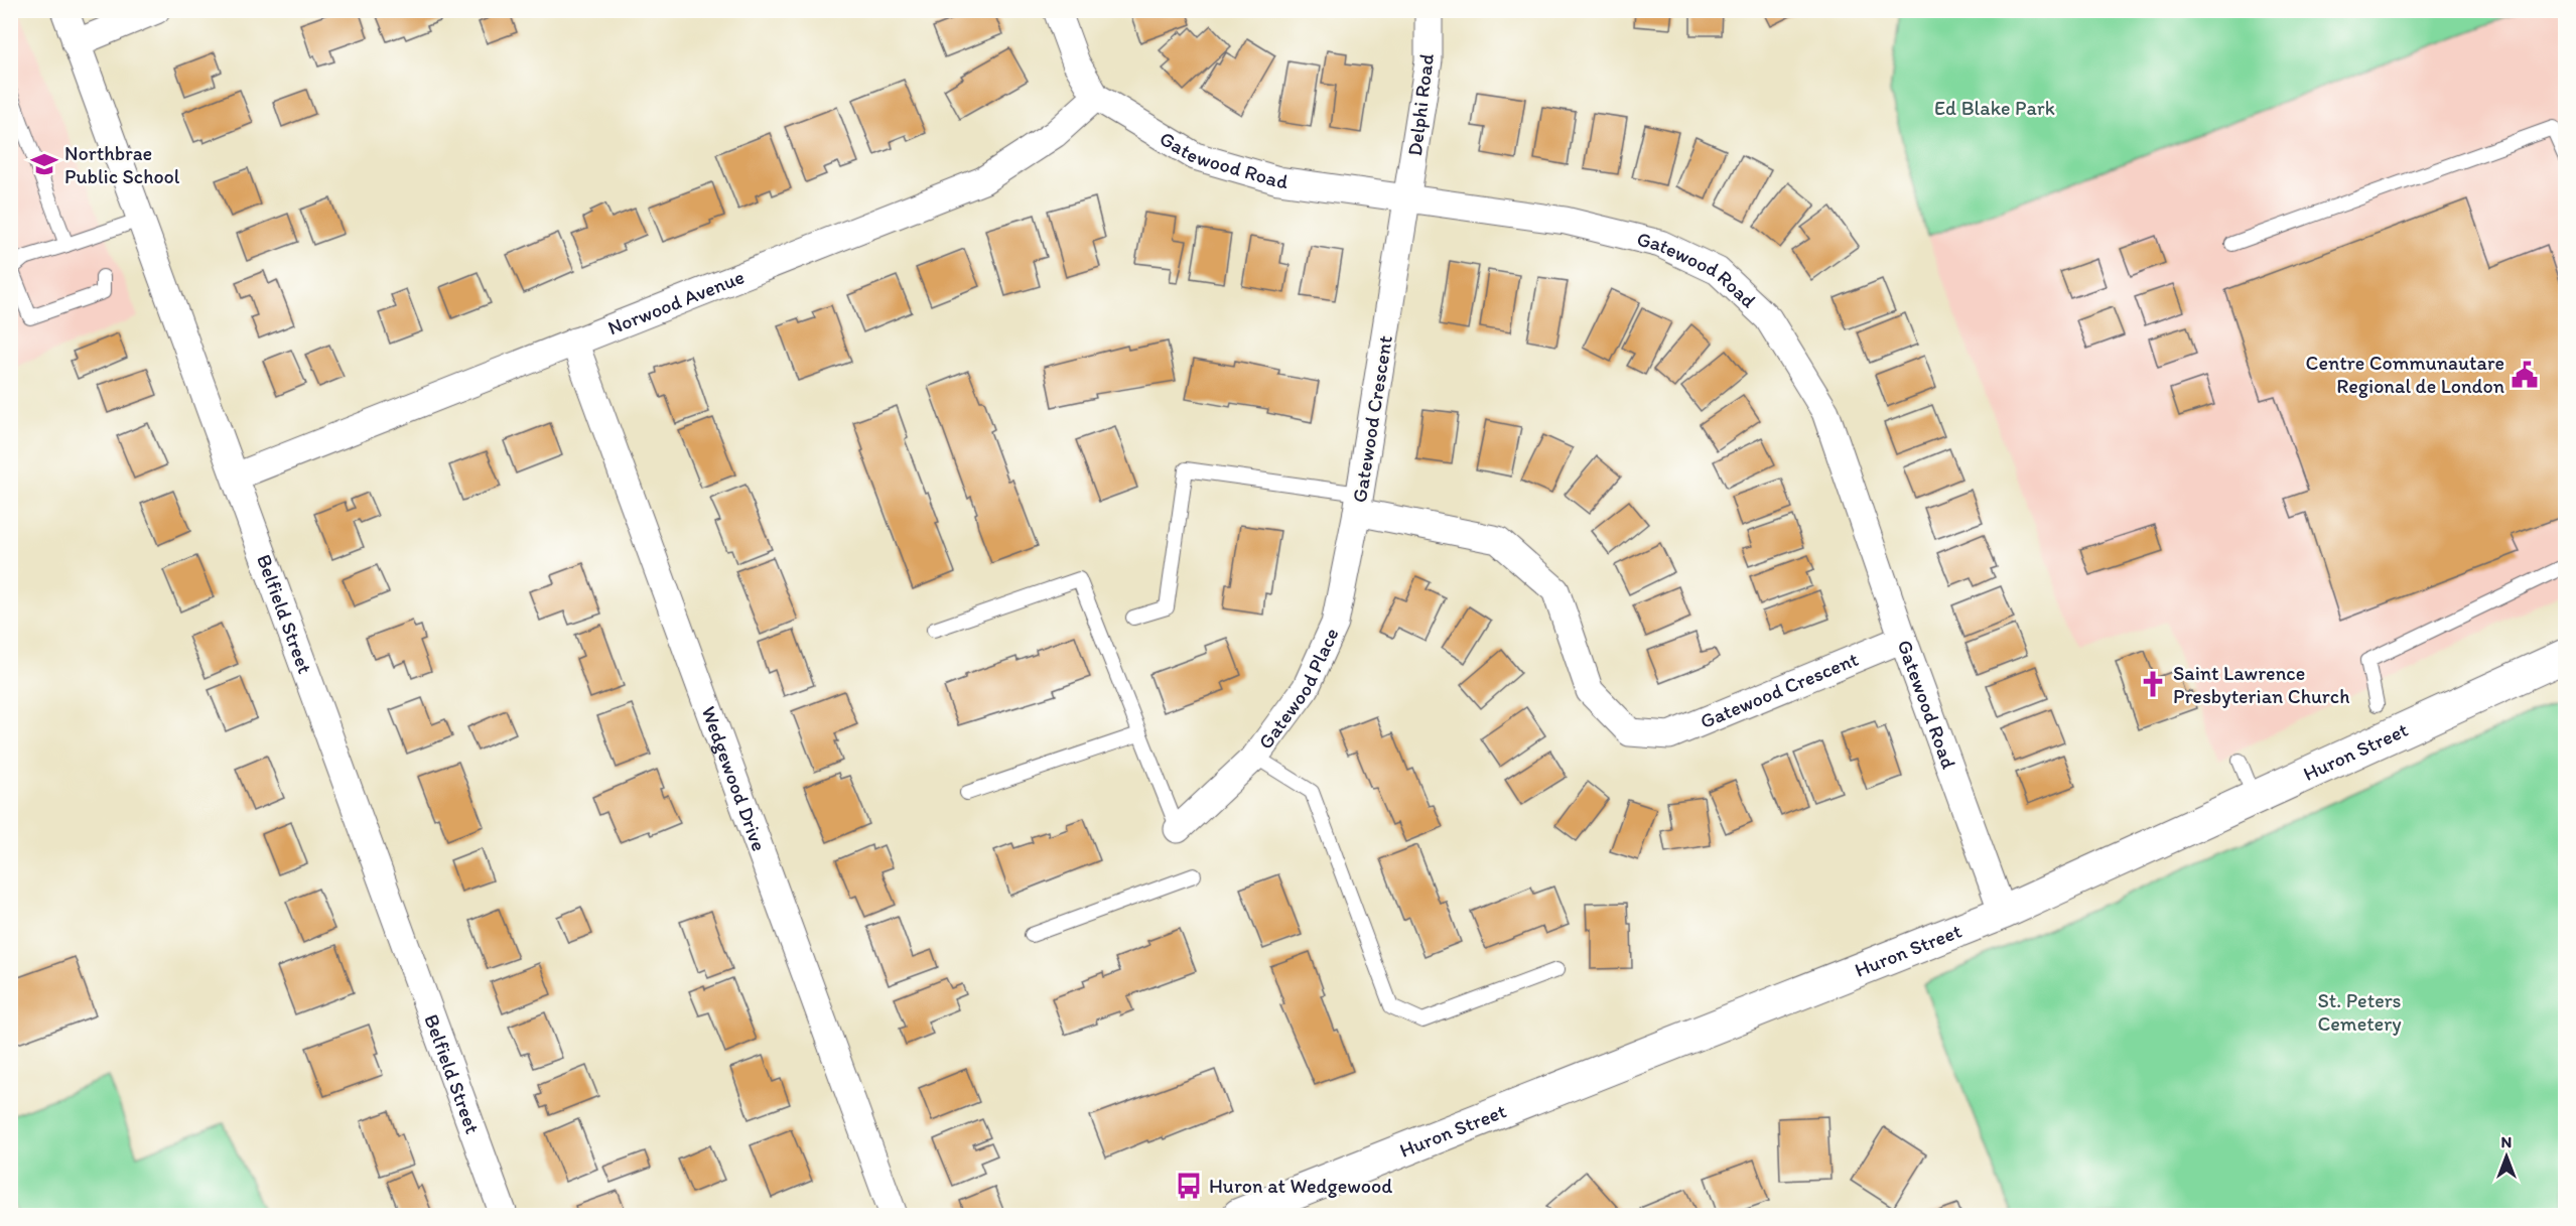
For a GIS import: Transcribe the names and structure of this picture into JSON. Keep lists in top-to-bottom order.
{
  "streets": {
    "main road": ["Huron Street"],
    "street": [
      "Delphi Road",
      "Gatewood Road",
      "Norwood Avenue",
      "Gatewood Crescent",
      "Belfield Street",
      "Gatewood Place",
      "Wedgewood Drive"
    ]
  },
  "crossings": [
    ["Delphi Road", "Gatewood Road"],
    ["Delphi Road", "Gatewood Crescent"],
    ["Gatewood Road", "Norwood Avenue"],
    ["Gatewood Road", "Gatewood Crescent"],
    ["Gatewood Road", "Huron Street"],
    ["Norwood Avenue", "Belfield Street"],
    ["Norwood Avenue", "Wedgewood Drive"],
    ["Gatewood Crescent", "Gatewood Place"]
  ],
  "parks": ["Ed Blake Park", "St. Peters Cemetery"],
  "places": {
    "school or university": ["Northbrae Public School"],
    "public building": ["Centre Communautare Regional de London"],
    "church": ["Saint Lawrence Presbyterian Church"],
    "bus stop": ["Huron at Wedgewood"]
  },
  "north": "top"
}
